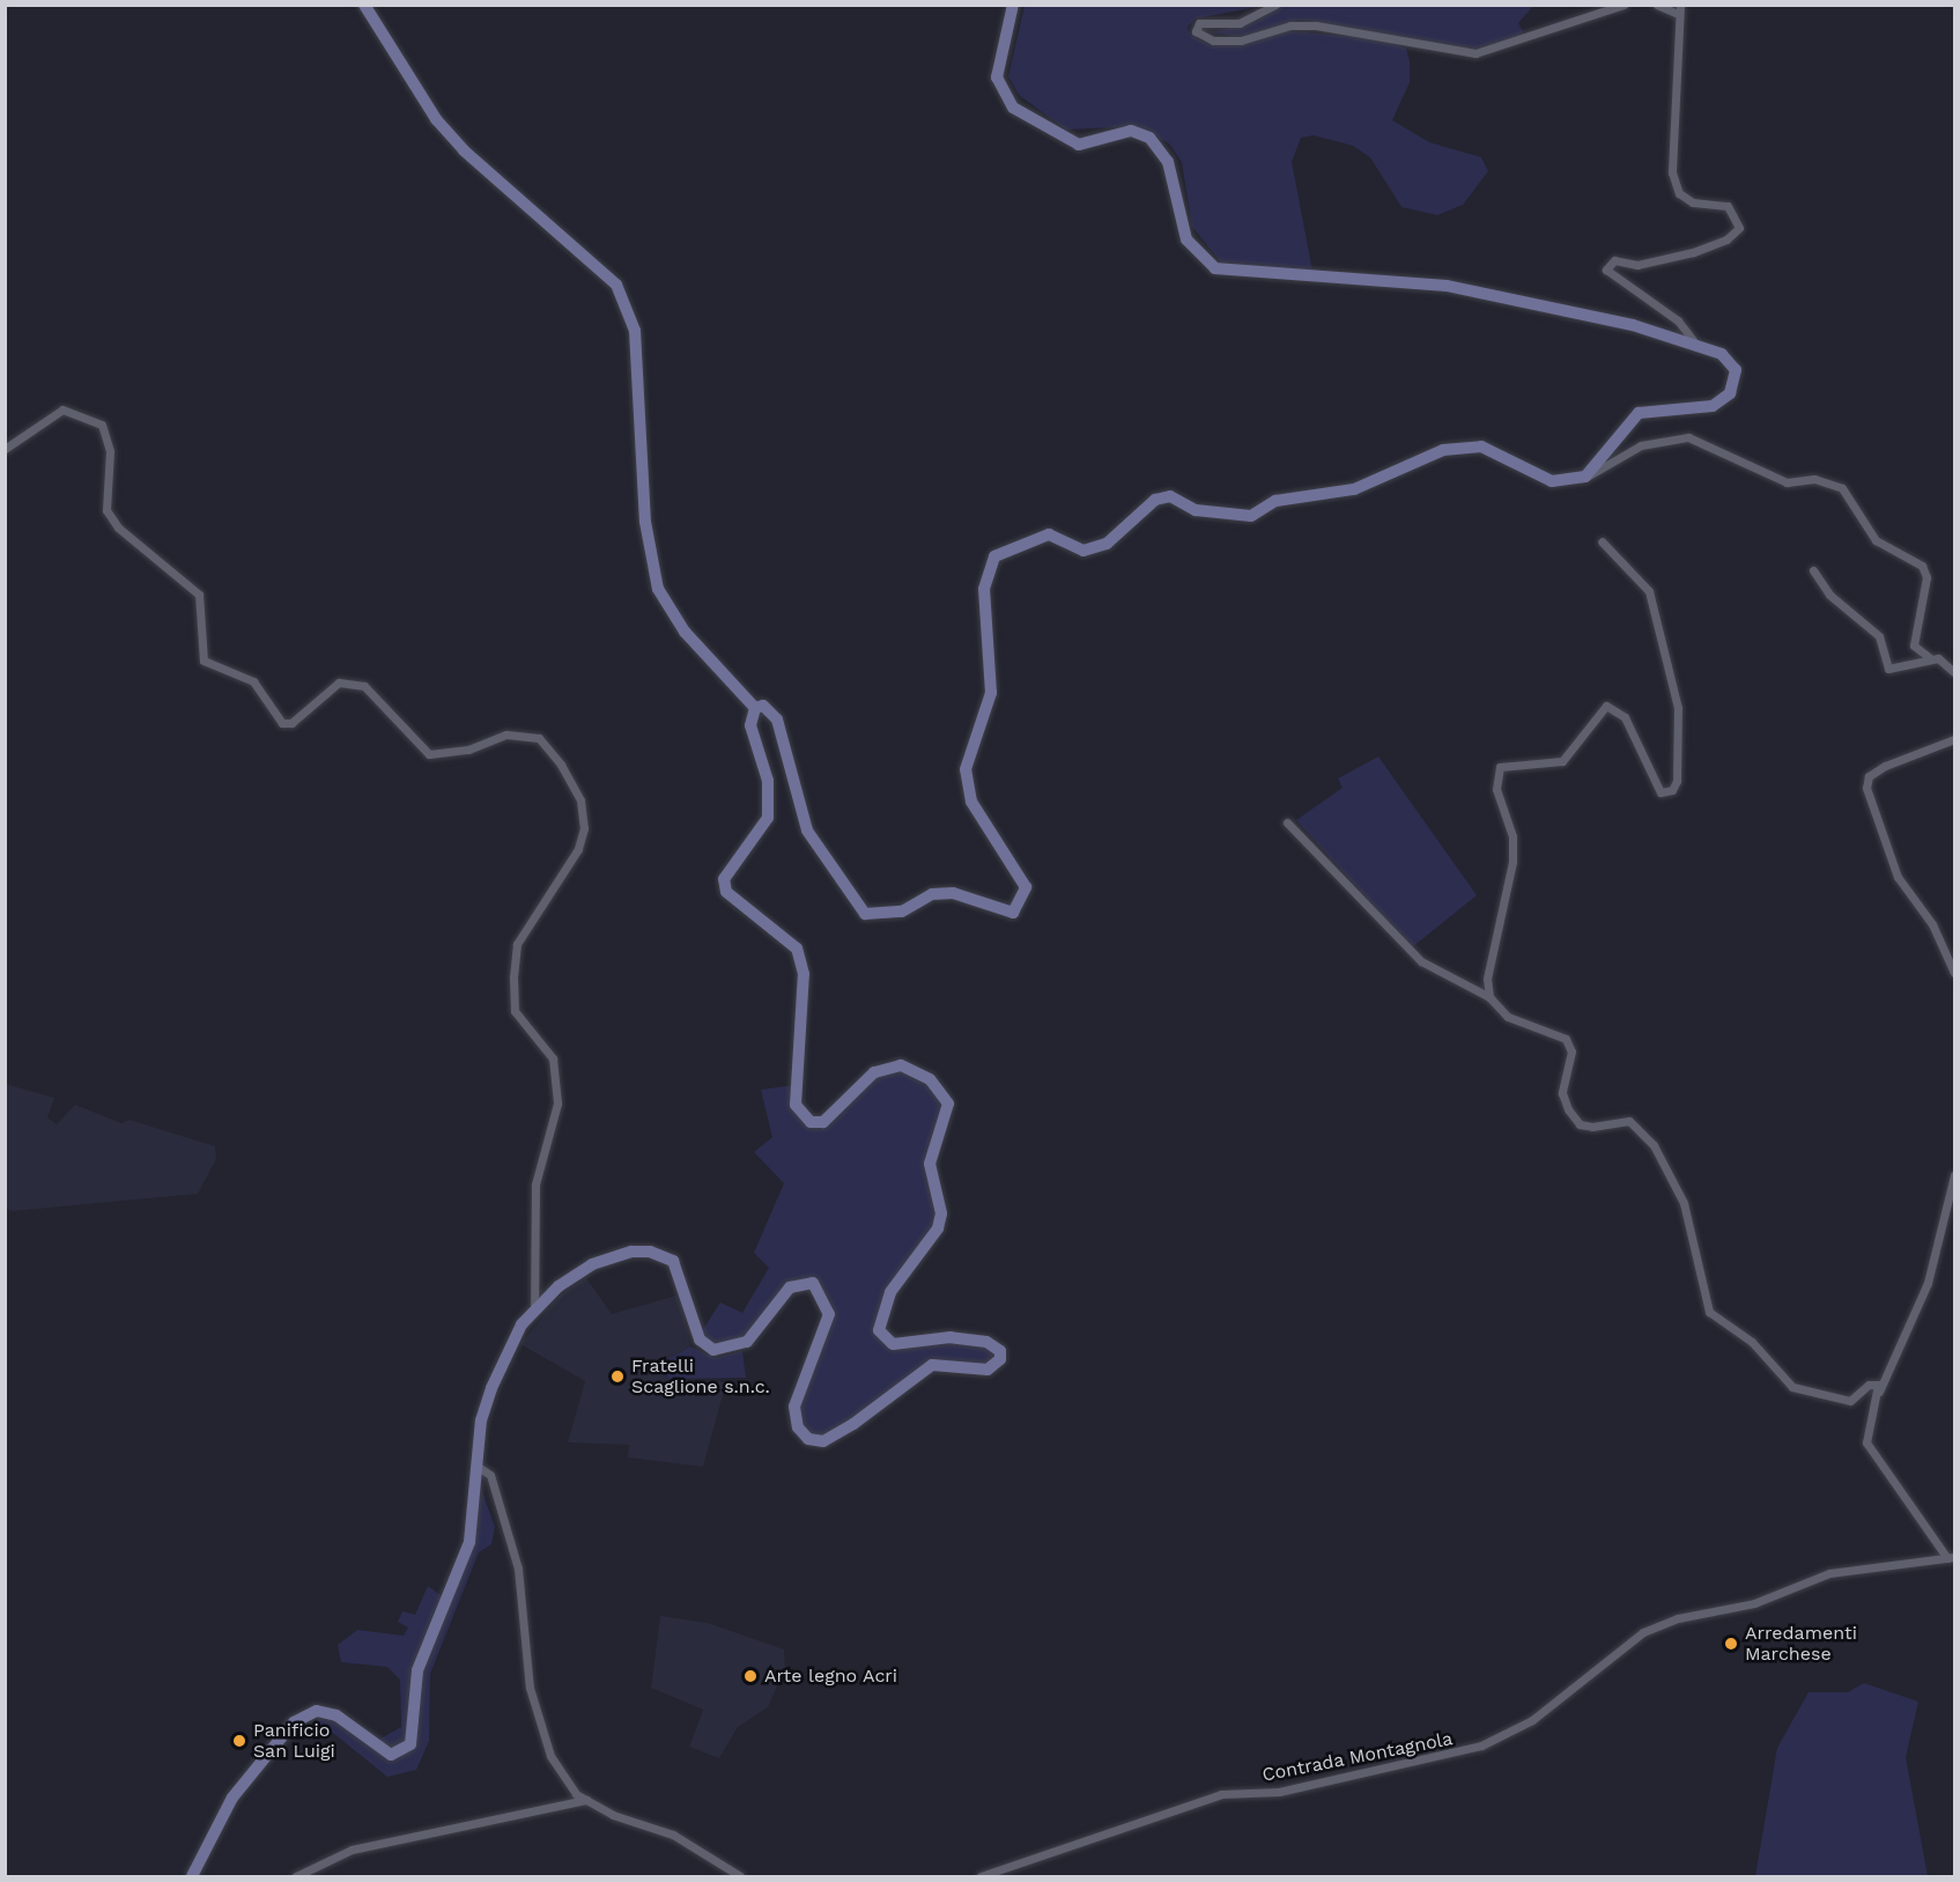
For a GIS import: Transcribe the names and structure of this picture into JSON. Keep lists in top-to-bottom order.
{
  "streets": {
    "street": ["Contrada Montagnola"]
  },
  "places": [
    "Fratelli Scaglione s.n.c.",
    "Arredamenti Marchese",
    "Arte legno Acri",
    "Panificio San Luigi"
  ]
}
